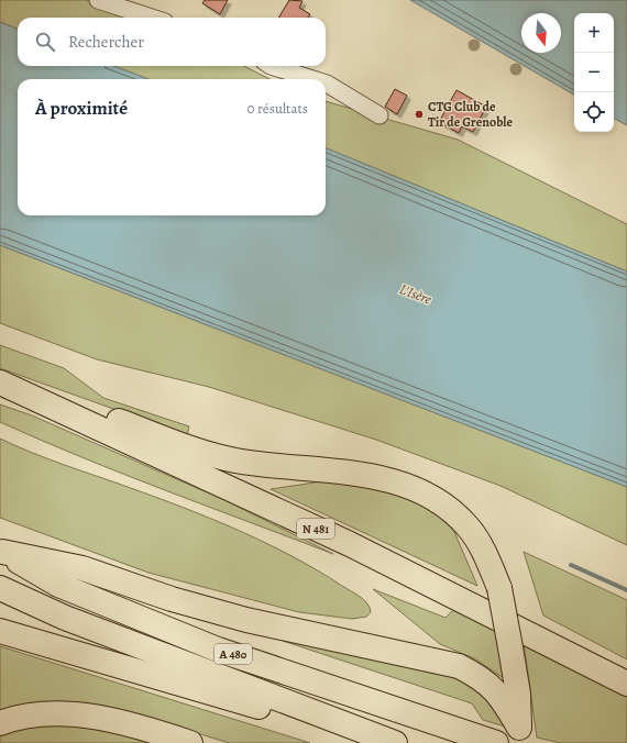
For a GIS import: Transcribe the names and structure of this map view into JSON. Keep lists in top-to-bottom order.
{
  "streets": {
    "highway": ["N 481", "A 480"]
  },
  "water": ["L'Isère"],
  "places": ["CTG Club de Tir de Grenoble"],
  "north": "bottom",
  "page": {
    "map_buttons": ["+", "−"],
    "search": "Rechercher",
    "heading": ["À proximité", "0 résultats"]
  }
}
